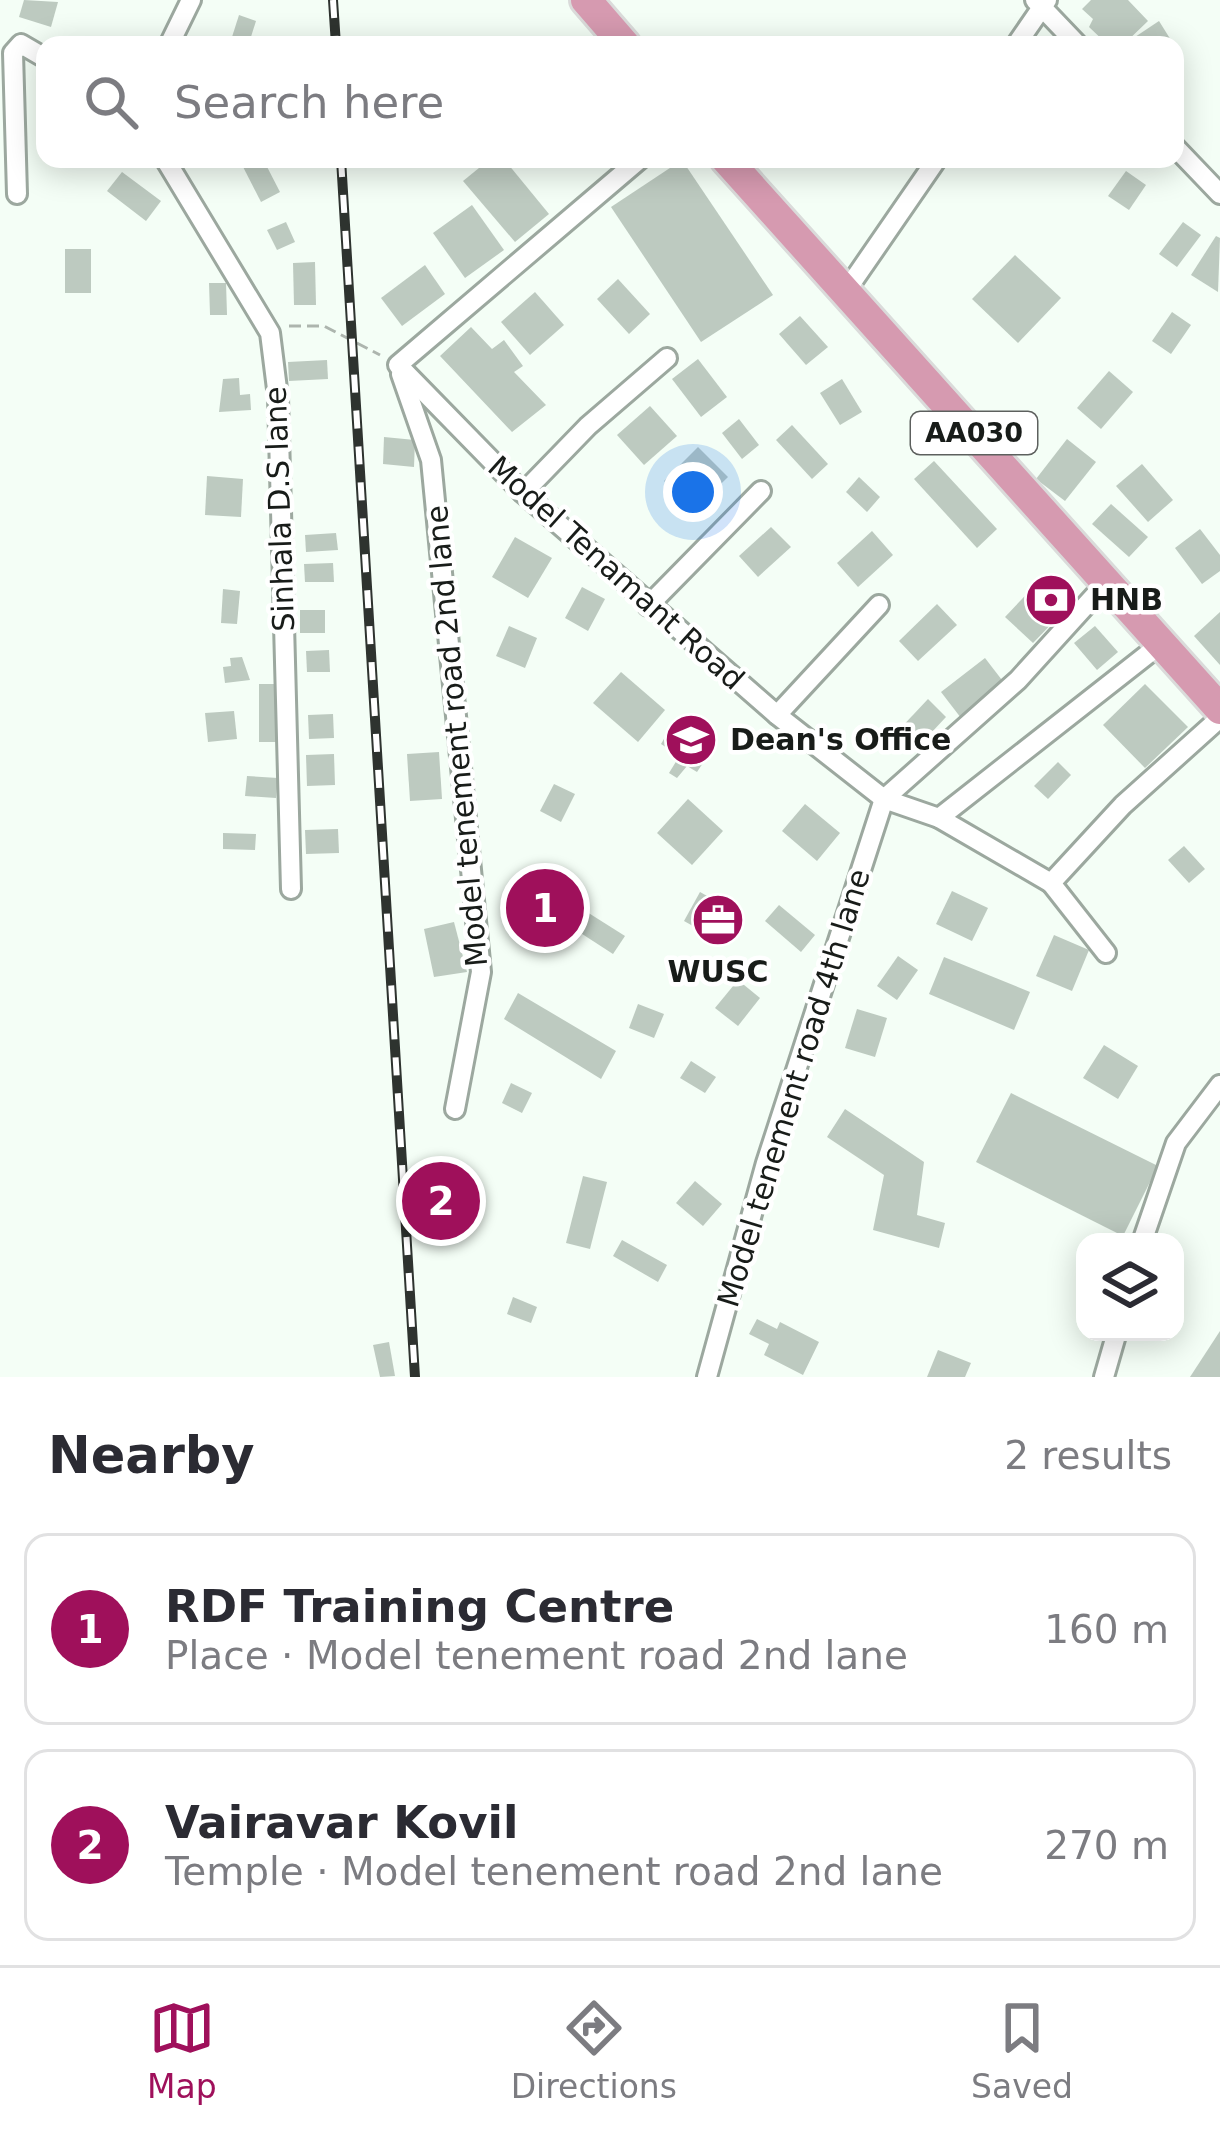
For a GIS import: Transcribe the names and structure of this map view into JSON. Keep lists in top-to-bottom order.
{
  "streets": {
    "highway": ["AA030"],
    "street": [
      "Sinhala D.S lane",
      "Model Tenamant Road",
      "Model tenement road 2nd lane",
      "Model tenement road 4th lane"
    ]
  },
  "crossings": [
    ["Model Tenamant Road", "Model tenement road 2nd lane"],
    ["Model Tenamant Road", "Model tenement road 4th lane"]
  ],
  "places": {
    "bank": ["HNB"],
    "school or university": ["Dean's Office"],
    "office": ["WUSC"]
  },
  "page": {
    "search": "Search here",
    "pins": ["1", "2"],
    "heading": ["Nearby", "2 results"],
    "list": [
      {
        "mark": "1",
        "name": "RDF Training Centre",
        "note": "Place · Model tenement road 2nd lane",
        "value": "160 m"
      },
      {
        "mark": "2",
        "name": "Vairavar Kovil",
        "note": "Temple · Model tenement road 2nd lane",
        "value": "270 m"
      }
    ],
    "nav": ["Map", "Directions", "Saved"]
  }
}
